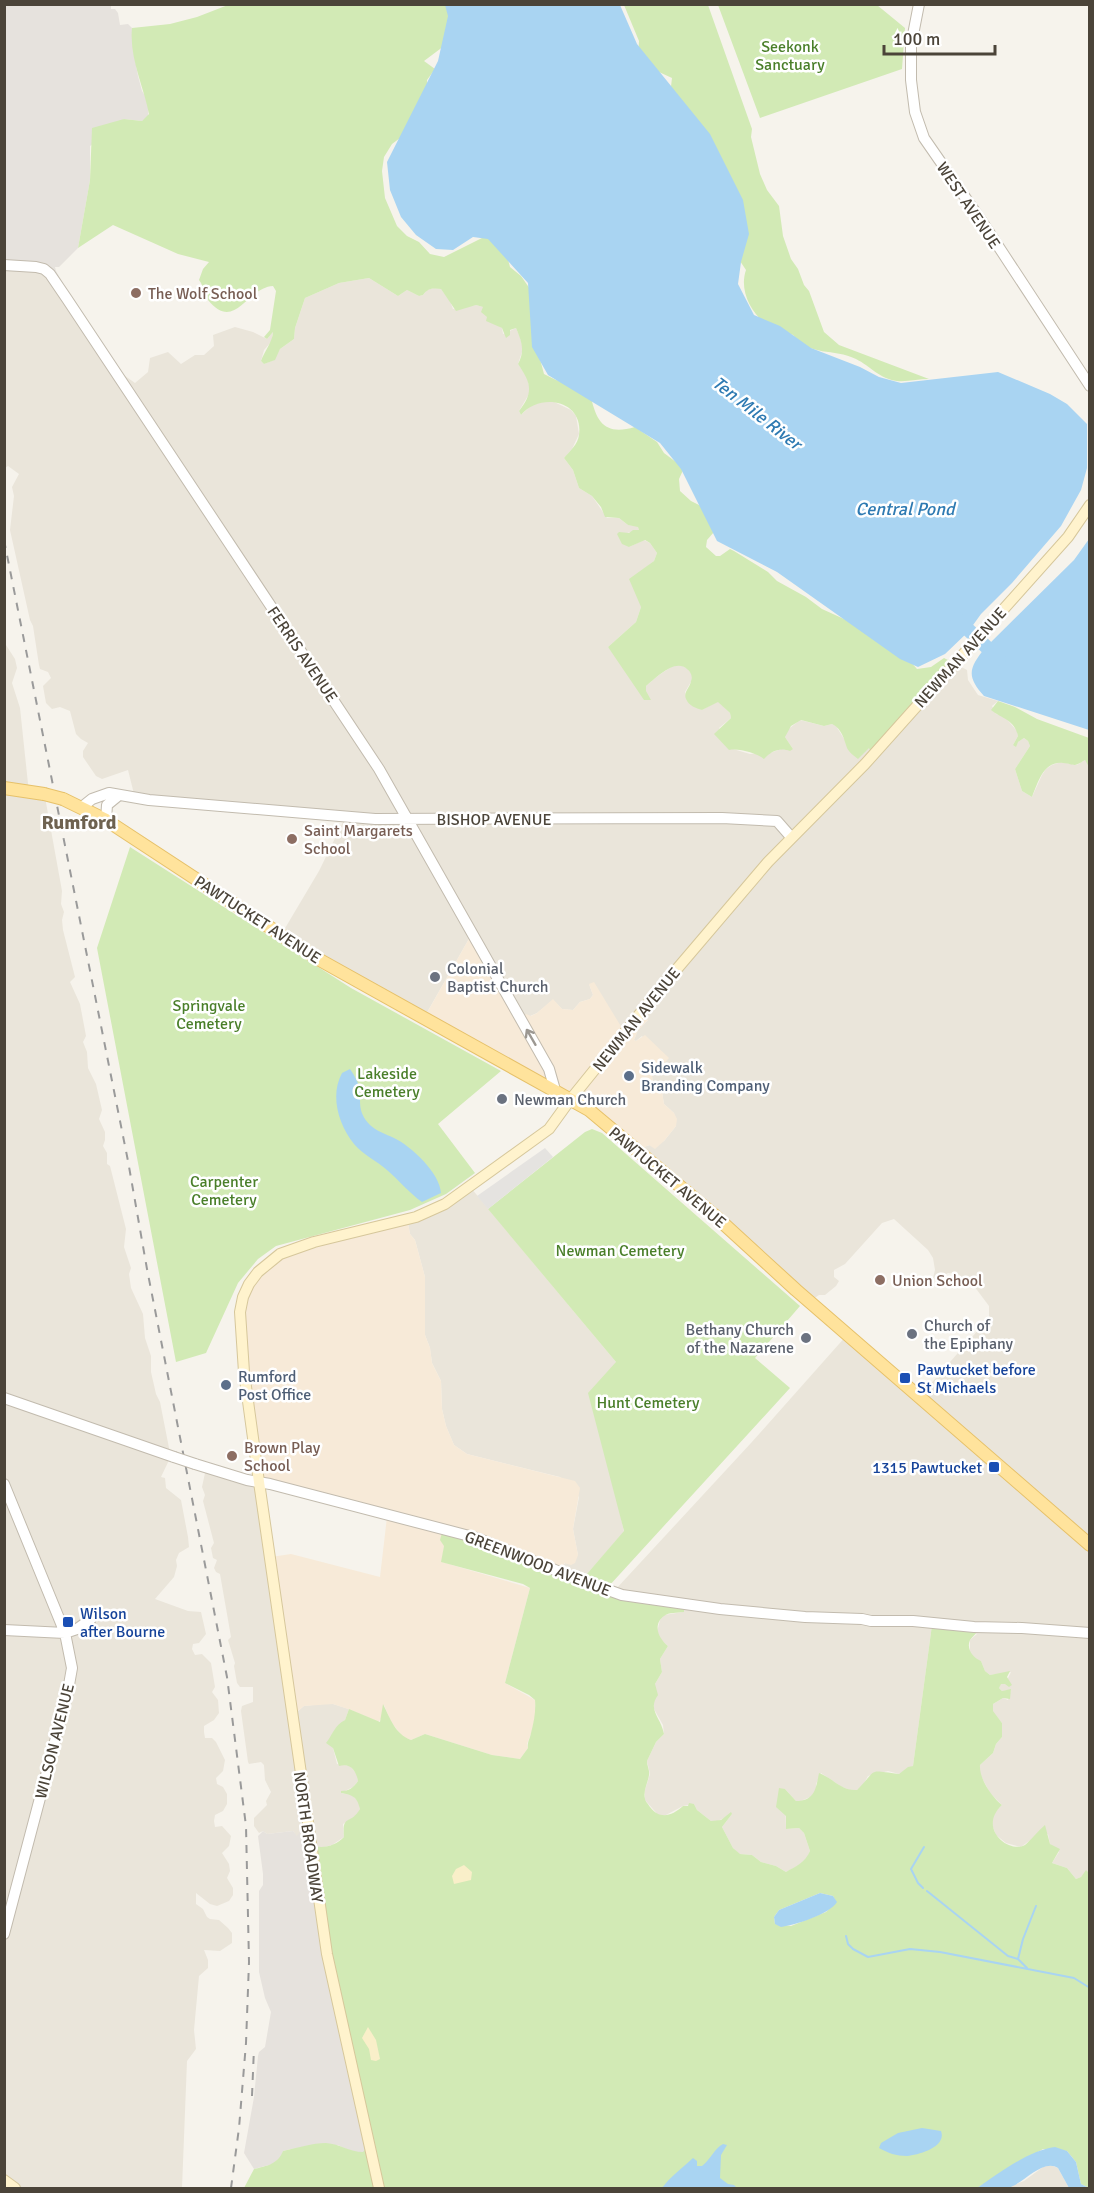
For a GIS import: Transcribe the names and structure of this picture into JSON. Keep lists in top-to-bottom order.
{
  "streets": {
    "main road": ["NEWMAN AVENUE", "PAWTUCKET AVENUE", "NORTH BROADWAY"],
    "street": [
      "WEST AVENUE",
      "FERRIS AVENUE",
      "BISHOP AVENUE",
      "GREENWOOD AVENUE",
      "WILSON AVENUE"
    ]
  },
  "crossings": [
    ["FERRIS AVENUE", "BISHOP AVENUE"],
    ["FERRIS AVENUE", "PAWTUCKET AVENUE"],
    ["NEWMAN AVENUE", "BISHOP AVENUE"],
    ["NEWMAN AVENUE", "PAWTUCKET AVENUE"],
    ["NEWMAN AVENUE", "GREENWOOD AVENUE"],
    ["NEWMAN AVENUE", "NORTH BROADWAY"],
    ["BISHOP AVENUE", "PAWTUCKET AVENUE"],
    ["GREENWOOD AVENUE", "NORTH BROADWAY"]
  ],
  "districts": ["Rumford"],
  "water": ["Ten Mile River", "Central Pond"],
  "parks": [
    "Seekonk Sanctuary",
    "Springvale Cemetery",
    "Lakeside Cemetery",
    "Carpenter Cemetery",
    "Newman Cemetery",
    "Hunt Cemetery"
  ],
  "places": {
    "other": [
      "The Wolf School",
      "Saint Margarets School",
      "Colonial Baptist Church",
      "Sidewalk Branding Company",
      "Newman Church",
      "Union School",
      "Church of the Epiphany",
      "Bethany Church of the Nazarene",
      "Rumford Post Office",
      "Brown Play School"
    ],
    "transit": ["Pawtucket before St Michaels", "1315 Pawtucket", "Wilson after Bourne"]
  },
  "scale_bar": "100 m"
}
